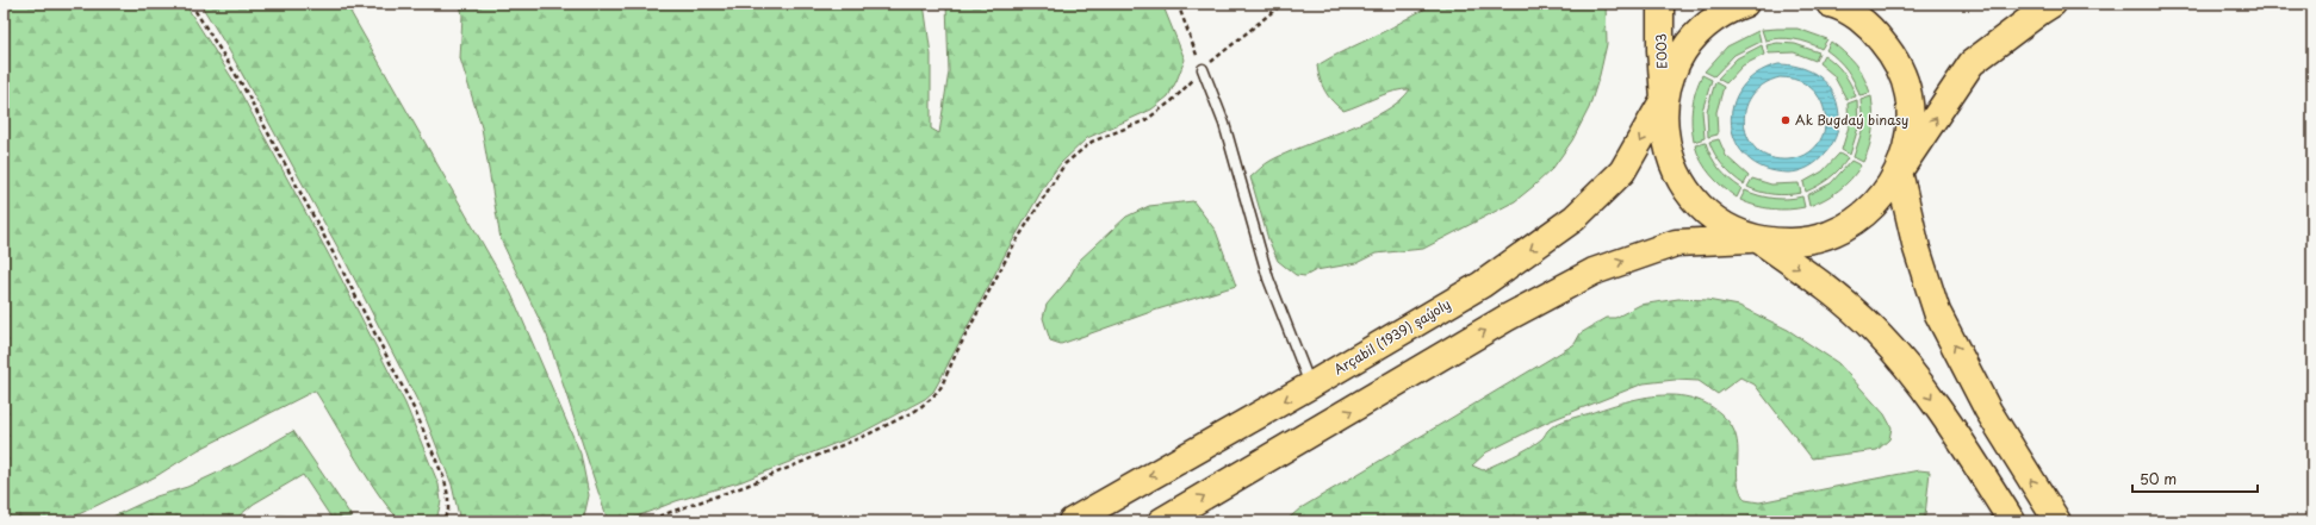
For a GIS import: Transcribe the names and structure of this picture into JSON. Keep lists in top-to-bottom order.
{
  "streets": {
    "main road": ["E003", "Arçabil (1939) şaýoly"]
  },
  "crossings": [
    ["E003", "Arçabil (1939) şaýoly"]
  ],
  "places": ["Ak Bugdaý binasy"],
  "scale_bar": "50 m"
}
